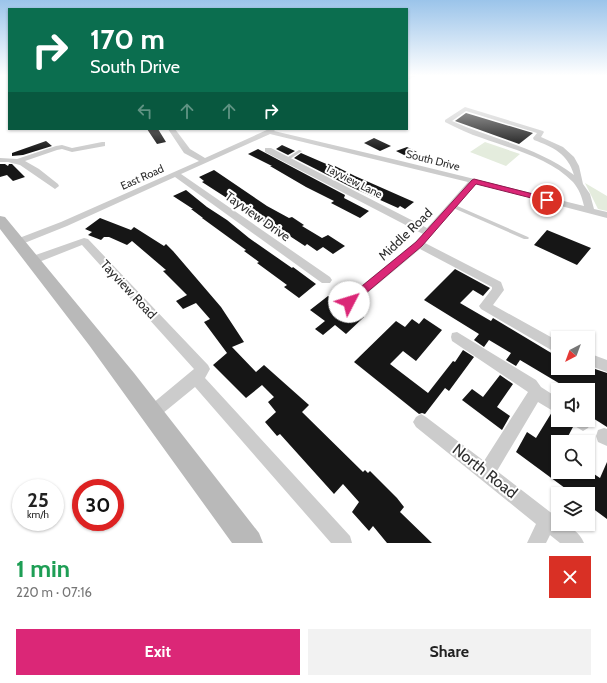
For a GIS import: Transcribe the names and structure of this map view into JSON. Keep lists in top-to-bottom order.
{
  "streets": {
    "street": [
      "South Drive",
      "East Road",
      "Tayview Lane",
      "Tayview Drive",
      "Middle Road",
      "Tayview Road",
      "North Road"
    ]
  },
  "crossings": [
    ["South Drive", "East Road"],
    ["South Drive", "Middle Road"],
    ["East Road", "Tayview Drive"],
    ["Tayview Lane", "Middle Road"]
  ],
  "north": "bottom left",
  "page": {
    "turn": ["170 m", "South Drive"],
    "speed": "25 km/h",
    "limit": "30",
    "heading": ["1 min", "220 m · 07:16"],
    "buttons": ["Exit", "Share"]
  }
}
